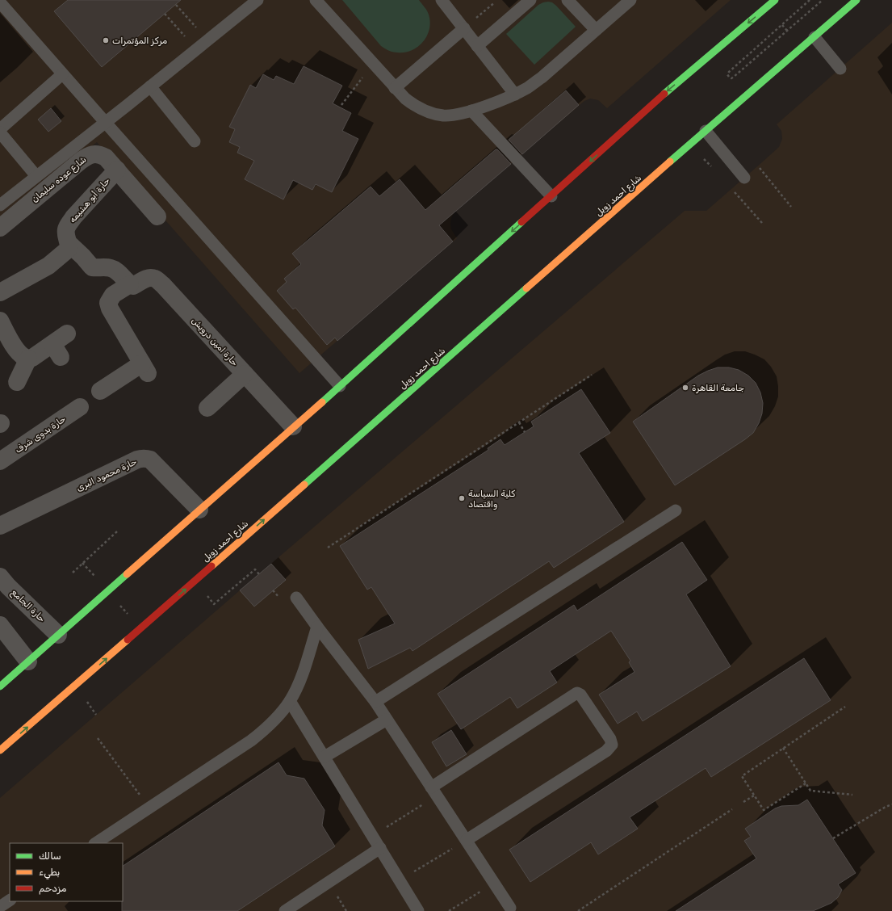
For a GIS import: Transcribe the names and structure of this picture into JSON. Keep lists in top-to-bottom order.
{
  "streets": {
    "main road": ["شارع احمد زويل"],
    "street": [
      "شارع عوده سليمان",
      "حارة أبو هشيمه",
      "حارة امين درويش",
      "حارة بدوى شرف",
      "حارة محمود البرى",
      "حارة الجامع"
    ]
  },
  "crossings": [
    ["شارع عوده سليمان", "حارة أبو هشيمه"]
  ],
  "places": ["مركز المؤتمرات", "جامعة القاهرة", "كلية السياسة واقتصاد"],
  "legend": ["سالك", "بطيء", "مزدحم"]
}
